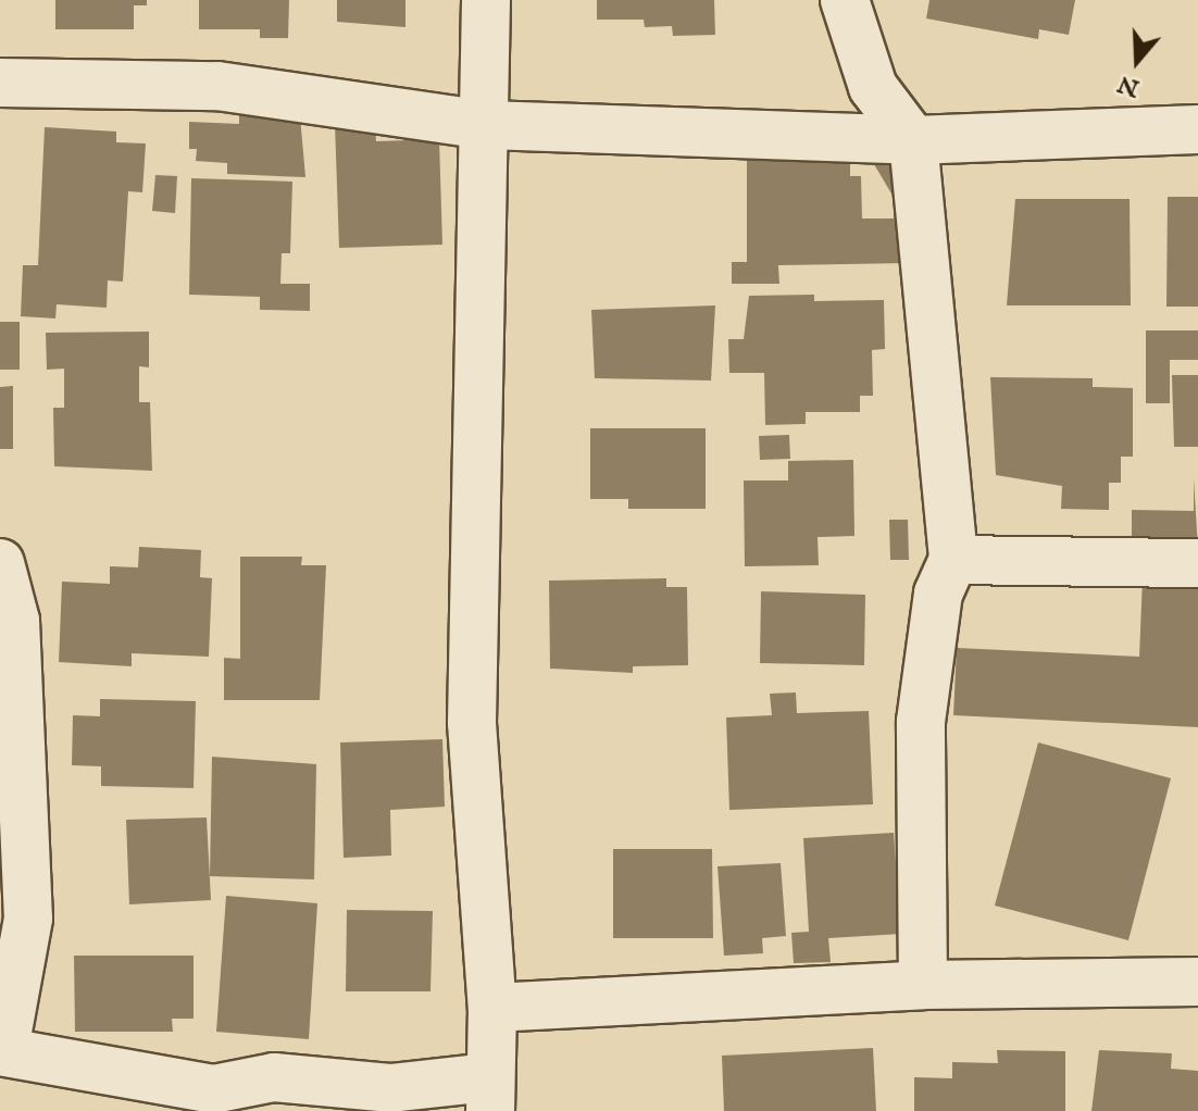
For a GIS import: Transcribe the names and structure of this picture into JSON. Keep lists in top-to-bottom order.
{
  "north": "bottom"
}
